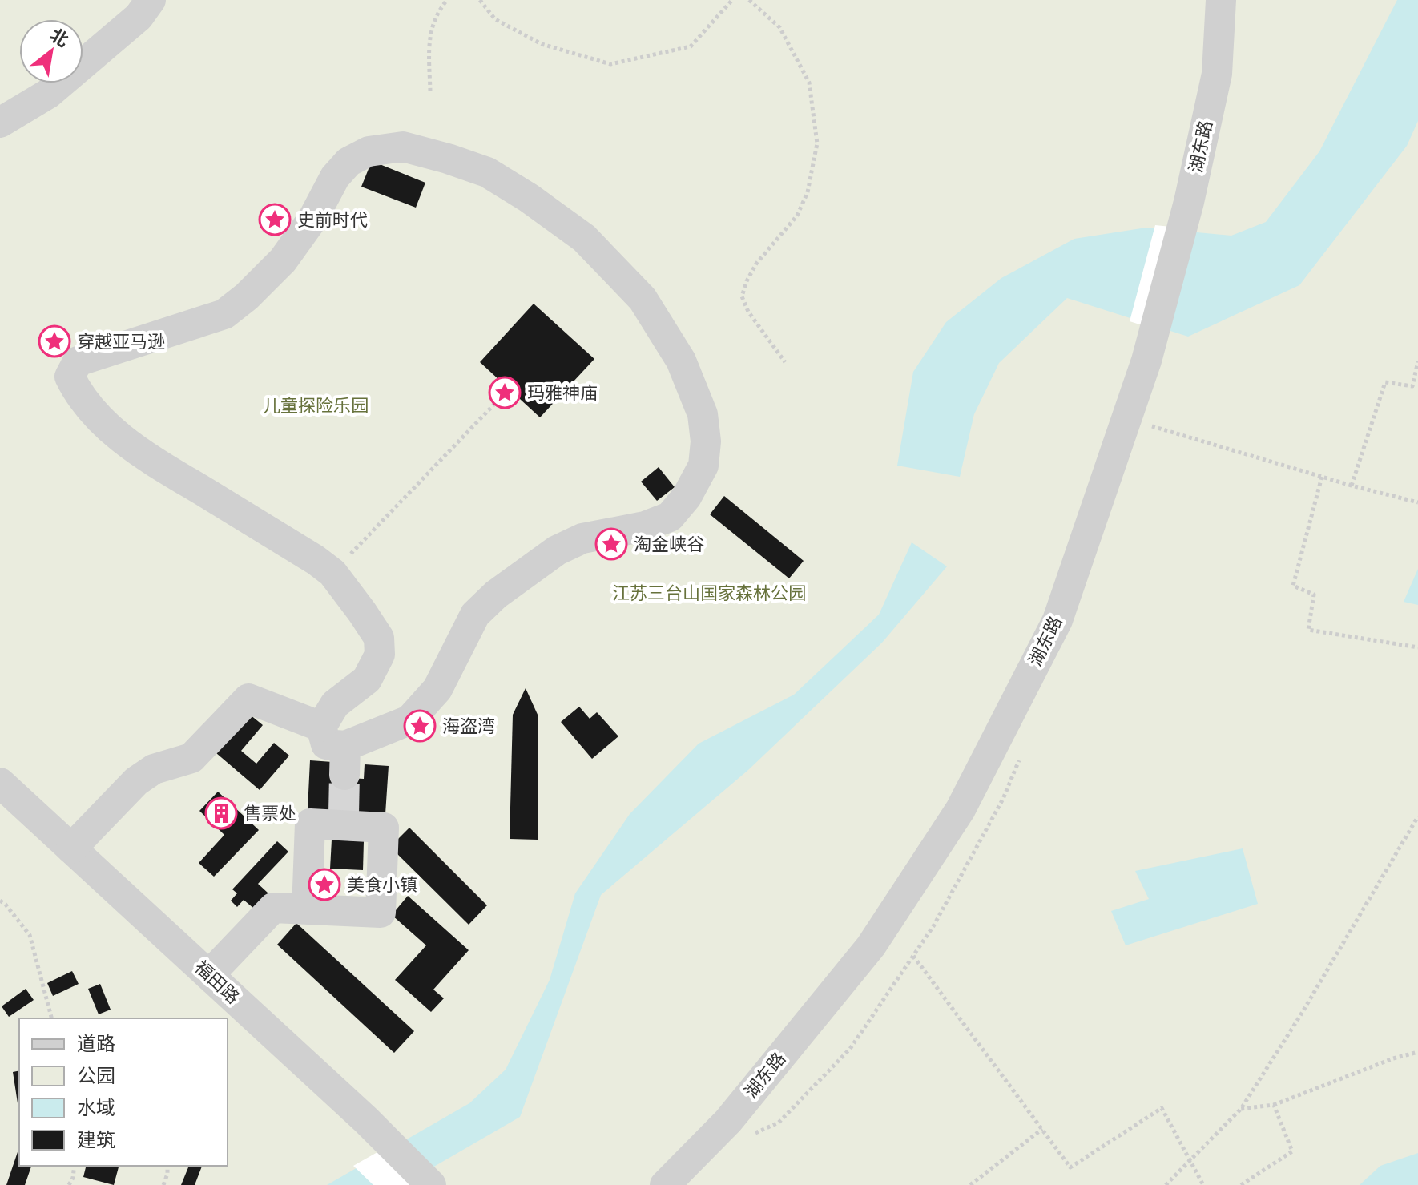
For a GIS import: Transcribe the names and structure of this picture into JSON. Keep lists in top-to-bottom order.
{
  "streets": {
    "street": ["湖东路", "福田路"]
  },
  "parks": ["儿童探险乐园", "江苏三台山国家森林公园"],
  "places": {
    "place": [
      "史前时代",
      "穿越亚马逊",
      "玛雅神庙",
      "淘金峡谷",
      "海盗湾",
      "美食小镇"
    ],
    "building": ["售票处"]
  },
  "legend": [
    "道路",
    "公园",
    "水域",
    "建筑"
  ],
  "north": "top right"
}
